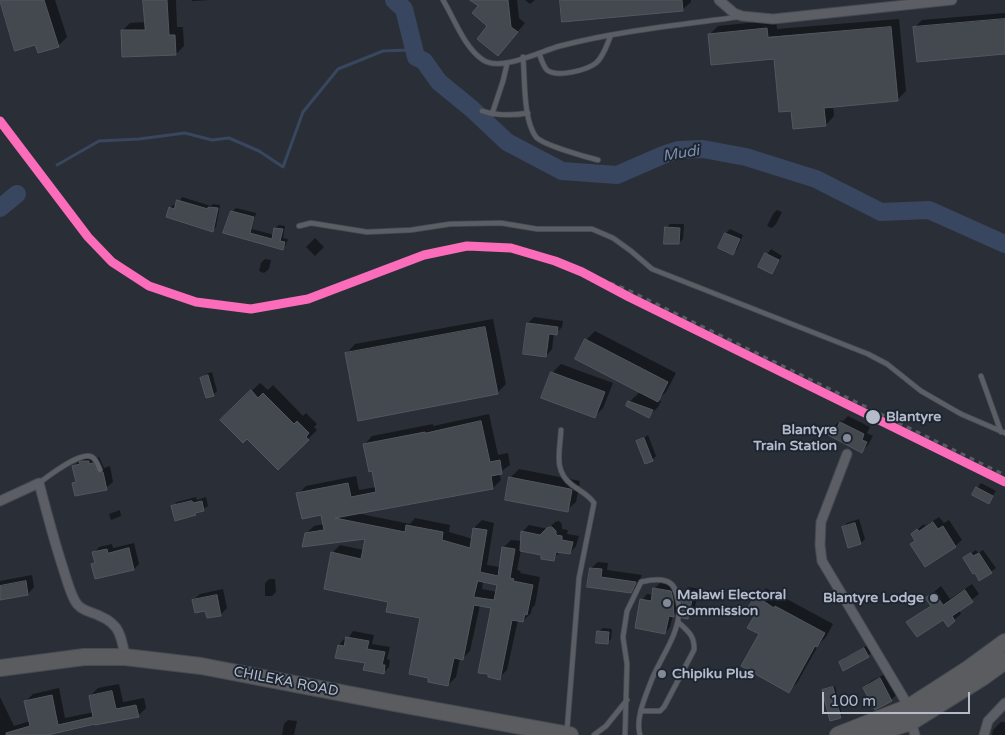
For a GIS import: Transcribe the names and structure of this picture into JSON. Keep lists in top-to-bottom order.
{
  "streets": {
    "highway": ["CHILEKA ROAD"]
  },
  "water": ["Mudi"],
  "places": [
    "Blantyre",
    "Blantyre Train Station",
    "Blantyre Lodge",
    "Malawi Electoral Commission",
    "Chipiku Plus"
  ],
  "scale_bar": "100 m"
}
